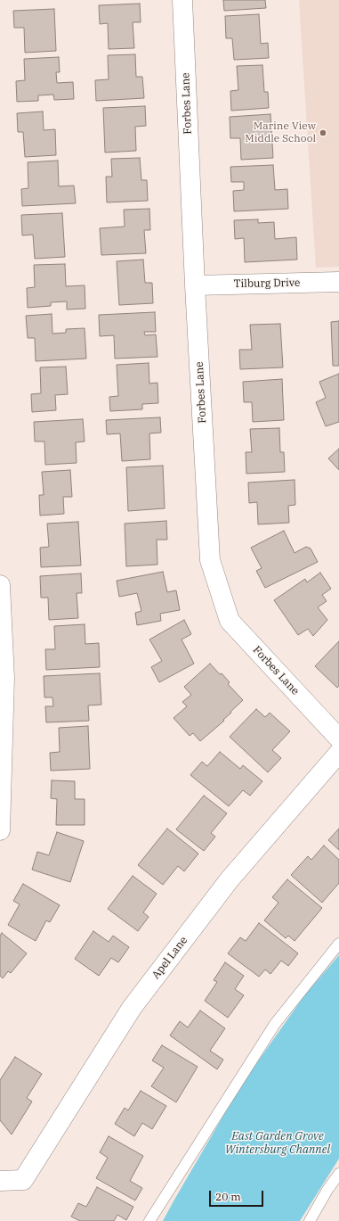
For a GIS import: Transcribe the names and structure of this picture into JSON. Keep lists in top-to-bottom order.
{
  "streets": {
    "street": ["Forbes Lane", "Tilburg Drive", "Apel Lane"]
  },
  "crossings": [
    ["Forbes Lane", "Tilburg Drive"]
  ],
  "water": ["East Garden Grove Wintersburg Channel"],
  "places": ["Marine View Middle School"],
  "scale_bar": "20 m"
}
